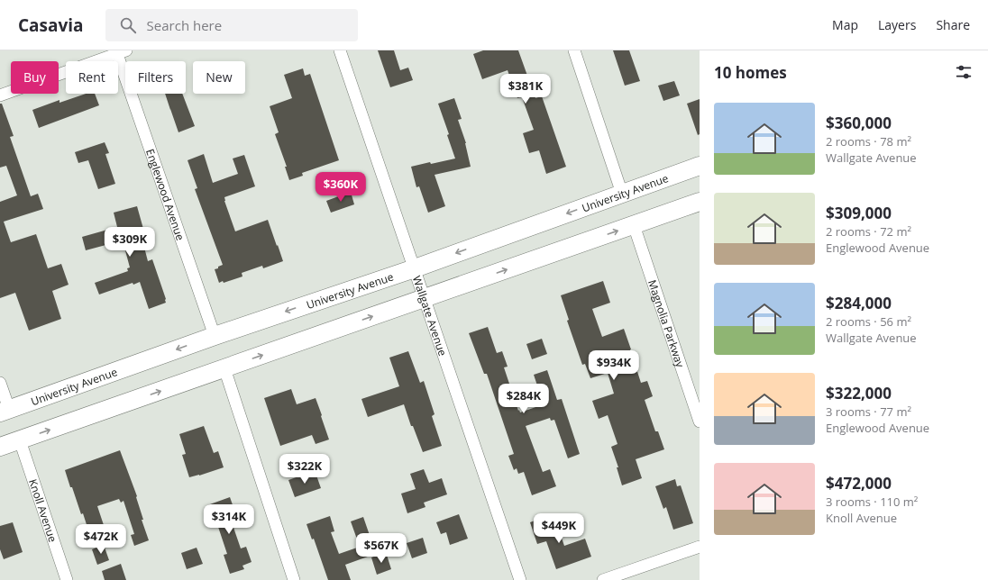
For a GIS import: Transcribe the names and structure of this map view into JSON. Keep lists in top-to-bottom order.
{
  "streets": {
    "main road": ["University Avenue"],
    "street": [
      "Englewood Avenue",
      "Wallgate Avenue",
      "Magnolia Parkway",
      "Knoll Avenue"
    ]
  },
  "crossings": [
    ["University Avenue", "Englewood Avenue"],
    ["University Avenue", "Wallgate Avenue"]
  ],
  "page": {
    "header": "Casavia",
    "search": "Search here",
    "nav": ["Map", "Layers", "Share"],
    "heading": "10 homes",
    "chip": [
      "Buy",
      "Rent",
      "Filters",
      "New"
    ],
    "price": [
      "$381K",
      "$360K",
      "$309K",
      "$934K",
      "$284K",
      "$322K",
      "$314K",
      "$449K",
      "$472K",
      "$567K"
    ],
    "list": [
      {
        "name": "$360,000",
        "note": "2 rooms · 78 m² · Wallgate Avenue"
      },
      {
        "name": "$309,000",
        "note": "2 rooms · 72 m² · Englewood Avenue"
      },
      {
        "name": "$284,000",
        "note": "2 rooms · 56 m² · Wallgate Avenue"
      },
      {
        "name": "$322,000",
        "note": "3 rooms · 77 m² · Englewood Avenue"
      },
      {
        "name": "$472,000",
        "note": "3 rooms · 110 m² · Knoll Avenue"
      }
    ]
  }
}
